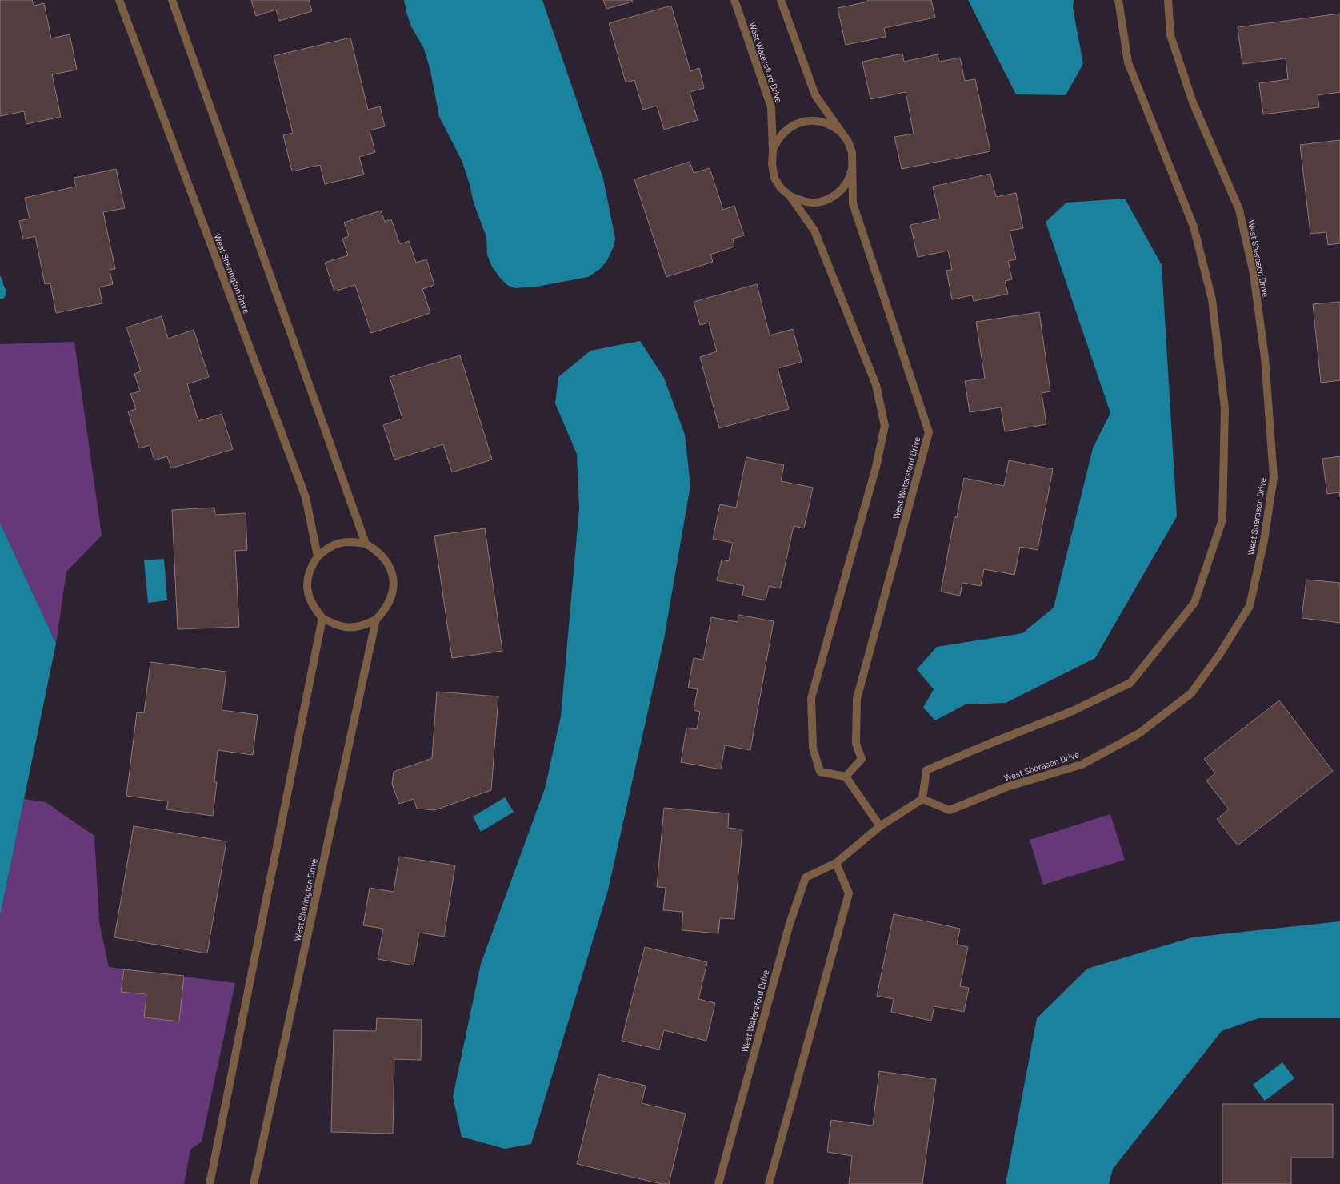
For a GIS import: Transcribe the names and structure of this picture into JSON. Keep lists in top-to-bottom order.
{
  "streets": {
    "street": ["West Watersford Drive", "West Sherason Drive", "West Sherington Drive"]
  }
}
